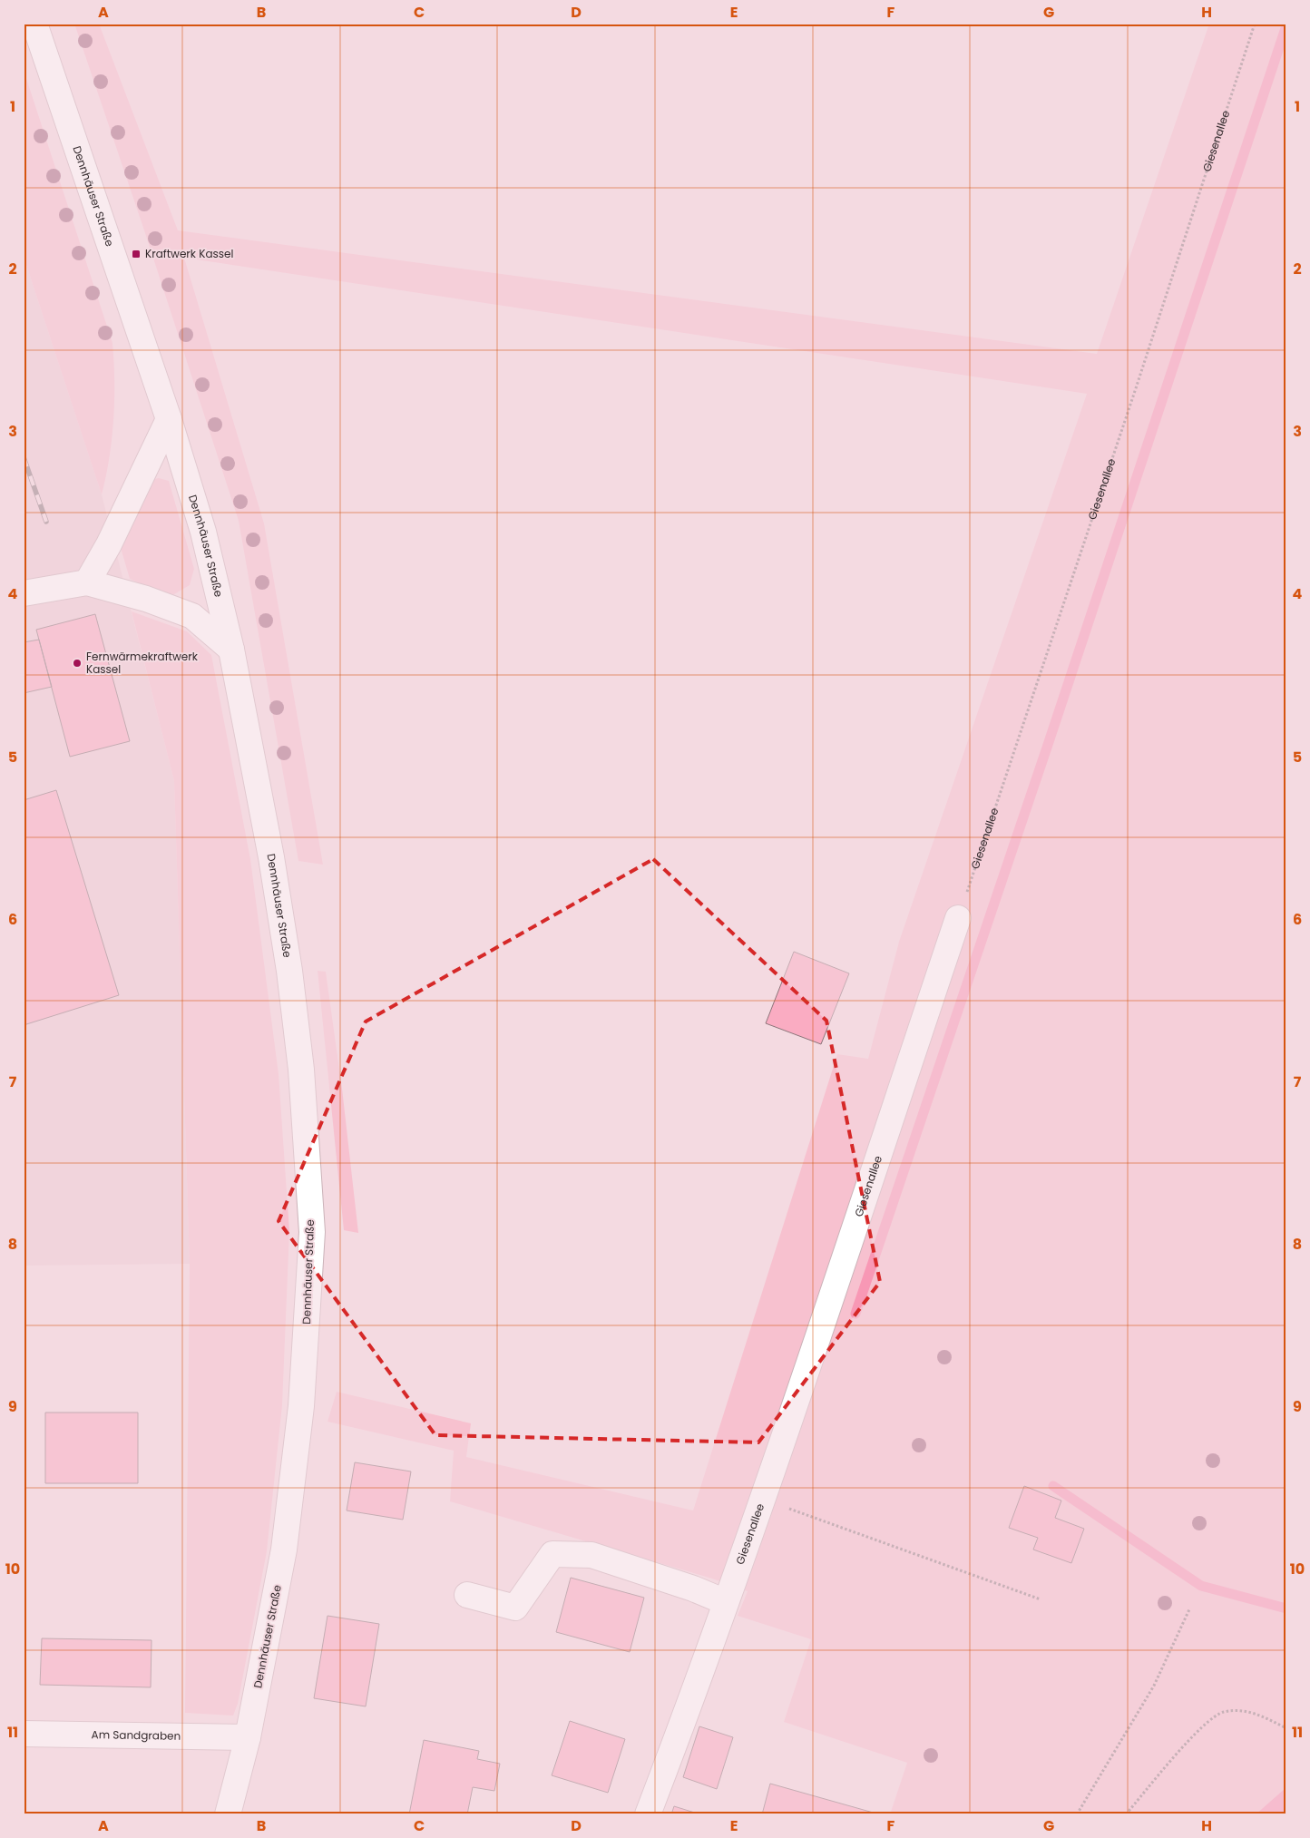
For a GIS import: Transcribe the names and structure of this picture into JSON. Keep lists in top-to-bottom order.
{
  "streets": {
    "street": ["Giesenallee", "Dennhäuser Straße", "Am Sandgraben"]
  },
  "crossings": [
    ["Dennhäuser Straße", "Am Sandgraben"]
  ],
  "places": {
    "transit": ["Kraftwerk Kassel"],
    "other": ["Fernwärmekraftwerk Kassel"]
  },
  "grid": {
    "columns": [
      "A",
      "B",
      "C",
      "D",
      "E",
      "F",
      "G",
      "H"
    ],
    "rows": [
      "1",
      "2",
      "3",
      "4",
      "5",
      "6",
      "7",
      "8",
      "9",
      "10",
      "11"
    ]
  }
}
